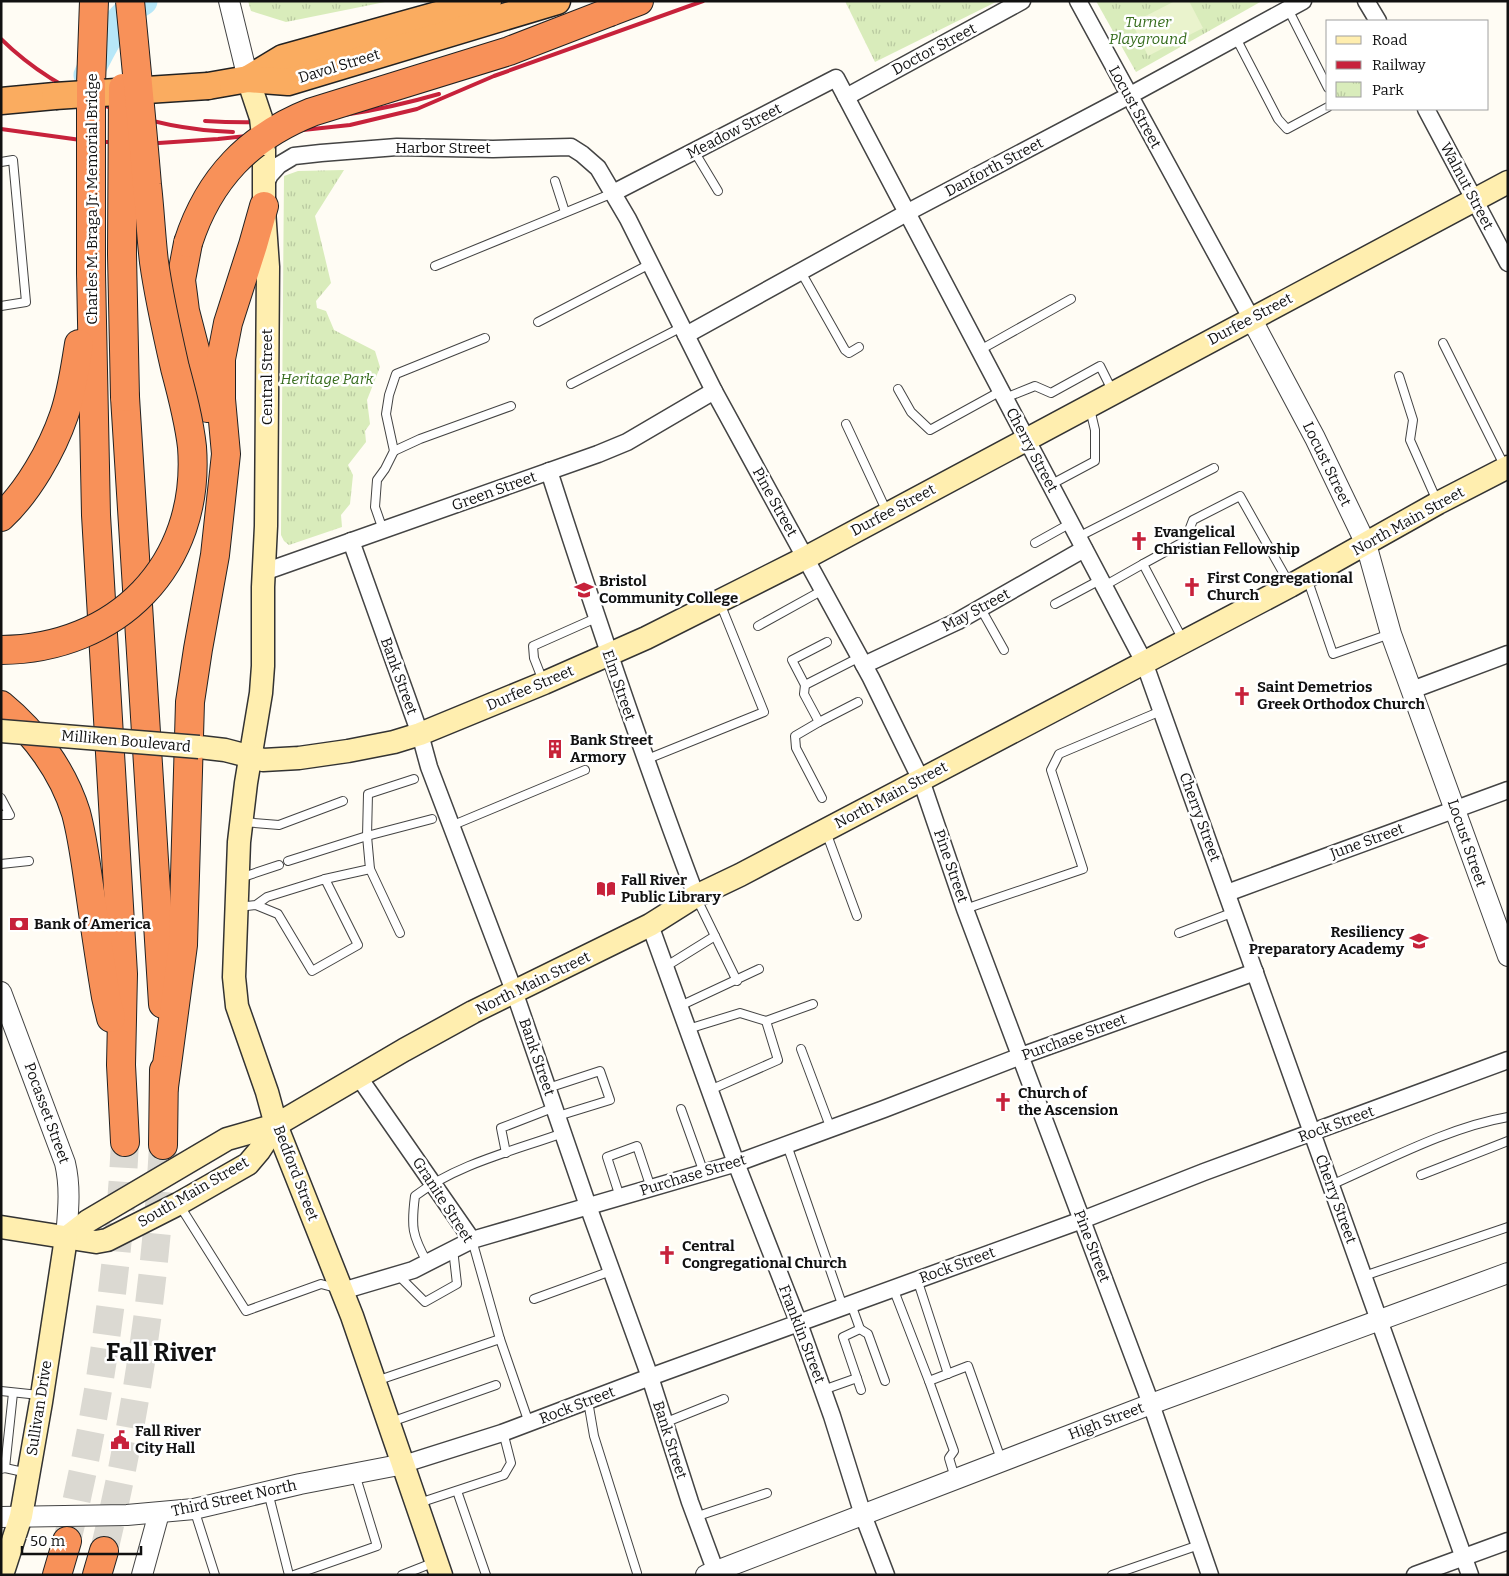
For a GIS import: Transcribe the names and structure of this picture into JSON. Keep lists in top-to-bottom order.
{
  "streets": {
    "highway": ["Davol Street", "Charles M. Braga Jr. Memorial Bridge"],
    "main road": [
      "Durfee Street",
      "Central Street",
      "North Main Street",
      "Milliken Boulevard",
      "Bedford Street",
      "South Main Street",
      "Sullivan Drive"
    ],
    "street": [
      "Doctor Street",
      "Locust Street",
      "Meadow Street",
      "Harbor Street",
      "Danforth Street",
      "Walnut Street",
      "Cherry Street",
      "Green Street",
      "Pine Street",
      "May Street",
      "Bank Street",
      "Elm Street",
      "June Street",
      "Purchase Street",
      "Pocasset Street",
      "Rock Street",
      "Granite Street",
      "Franklin Street",
      "High Street",
      "Third Street North"
    ]
  },
  "crossings": [
    ["Doctor Street", "Meadow Street"],
    ["Doctor Street", "Cherry Street"],
    ["Davol Street", "Central Street"],
    ["Locust Street", "Danforth Street"],
    ["Locust Street", "Durfee Street"],
    ["Locust Street", "North Main Street"],
    ["Locust Street", "June Street"],
    ["Meadow Street", "Harbor Street"],
    ["Meadow Street", "Cherry Street"],
    ["Meadow Street", "Pine Street"],
    ["Harbor Street", "Central Street"],
    ["Harbor Street", "Pine Street"],
    ["Danforth Street", "Cherry Street"],
    ["Danforth Street", "Pine Street"],
    ["Walnut Street", "Durfee Street"],
    ["Durfee Street", "Central Street"],
    ["Durfee Street", "Cherry Street"],
    ["Durfee Street", "Pine Street"],
    ["Durfee Street", "Bank Street"],
    ["Durfee Street", "Elm Street"],
    ["Durfee Street", "Milliken Boulevard"],
    ["Durfee Street", "Bedford Street"],
    ["Central Street", "Green Street"],
    ["Central Street", "Milliken Boulevard"],
    ["Central Street", "Bedford Street"],
    ["Cherry Street", "North Main Street"],
    ["Cherry Street", "May Street"],
    ["Cherry Street", "June Street"],
    ["Cherry Street", "Purchase Street"],
    ["Cherry Street", "Rock Street"],
    ["Cherry Street", "High Street"],
    ["Green Street", "Pine Street"],
    ["Green Street", "Bank Street"],
    ["Green Street", "Elm Street"],
    ["Pine Street", "North Main Street"],
    ["Pine Street", "May Street"],
    ["Pine Street", "Purchase Street"],
    ["Pine Street", "Rock Street"],
    ["Pine Street", "High Street"],
    ["North Main Street", "Bank Street"],
    ["North Main Street", "Elm Street"],
    ["North Main Street", "Bedford Street"],
    ["North Main Street", "South Main Street"],
    ["North Main Street", "Granite Street"],
    ["North Main Street", "Franklin Street"],
    ["Bank Street", "Purchase Street"],
    ["Bank Street", "Rock Street"],
    ["Bank Street", "High Street"],
    ["Milliken Boulevard", "Bedford Street"],
    ["Purchase Street", "Bedford Street"],
    ["Purchase Street", "Granite Street"],
    ["Purchase Street", "Franklin Street"],
    ["Pocasset Street", "South Main Street"],
    ["Pocasset Street", "Sullivan Drive"],
    ["Rock Street", "Bedford Street"],
    ["Rock Street", "Granite Street"],
    ["Rock Street", "Franklin Street"],
    ["Rock Street", "Third Street North"],
    ["Bedford Street", "South Main Street"],
    ["Bedford Street", "Third Street North"],
    ["South Main Street", "Sullivan Drive"],
    ["Franklin Street", "High Street"],
    ["Sullivan Drive", "Third Street North"]
  ],
  "districts": ["Fall River"],
  "parks": ["Turner Playground", "Heritage Park"],
  "places": {
    "church": [
      "Evangelical Christian Fellowship",
      "First Congregational Church",
      "Saint Demetrios Greek Orthodox Church",
      "Church of the Ascension",
      "Central Congregational Church"
    ],
    "school or university": ["Bristol Community College", "Resiliency Preparatory Academy"],
    "building": ["Bank Street Armory"],
    "library": ["Fall River Public Library"],
    "bank": ["Bank of America"],
    "public building": ["Fall River City Hall"]
  },
  "legend": ["Road", "Railway", "Park"],
  "scale_bar": "50 m"
}
